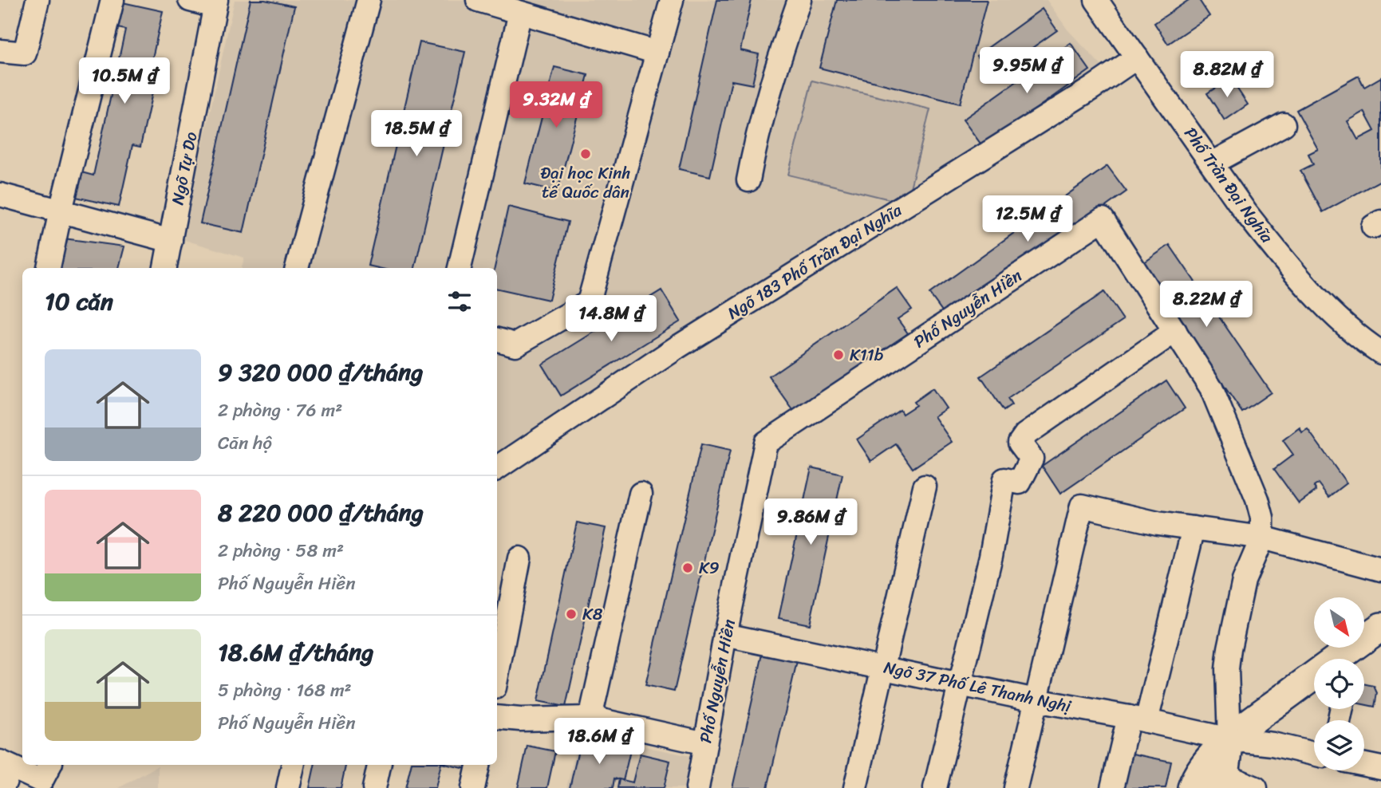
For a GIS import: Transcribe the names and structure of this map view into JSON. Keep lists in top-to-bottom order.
{
  "streets": {
    "street": [
      "Ngõ Tự Do",
      "Phố Trần Đại Nghĩa",
      "Ngõ 183 Phố Trần Đại Nghĩa",
      "Phố Nguyễn Hiền",
      "Ngõ 37 Phố Lê Thanh Nghị"
    ]
  },
  "crossings": [
    ["Phố Trần Đại Nghĩa", "Ngõ 183 Phố Trần Đại Nghĩa"],
    ["Phố Nguyễn Hiền", "Ngõ 37 Phố Lê Thanh Nghị"]
  ],
  "places": [
    "Đại học Kinh tế Quốc dân",
    "K11b",
    "K9",
    "K8"
  ],
  "north": "bottom right",
  "page": {
    "price": [
      "9.95M ₫",
      "8.82M ₫",
      "10.5M ₫",
      "9.32M ₫",
      "18.5M ₫",
      "12.5M ₫",
      "8.22M ₫",
      "14.8M ₫",
      "9.86M ₫",
      "18.6M ₫"
    ],
    "heading": "10 căn",
    "list": [
      {
        "name": "9 320 000 ₫/tháng",
        "note": "2 phòng · 76 m² · Căn hộ"
      },
      {
        "name": "8 220 000 ₫/tháng",
        "note": "2 phòng · 58 m² · Phố Nguyễn Hiền"
      },
      {
        "name": "18.6M ₫/tháng",
        "note": "5 phòng · 168 m² · Phố Nguyễn Hiền"
      }
    ]
  }
}
